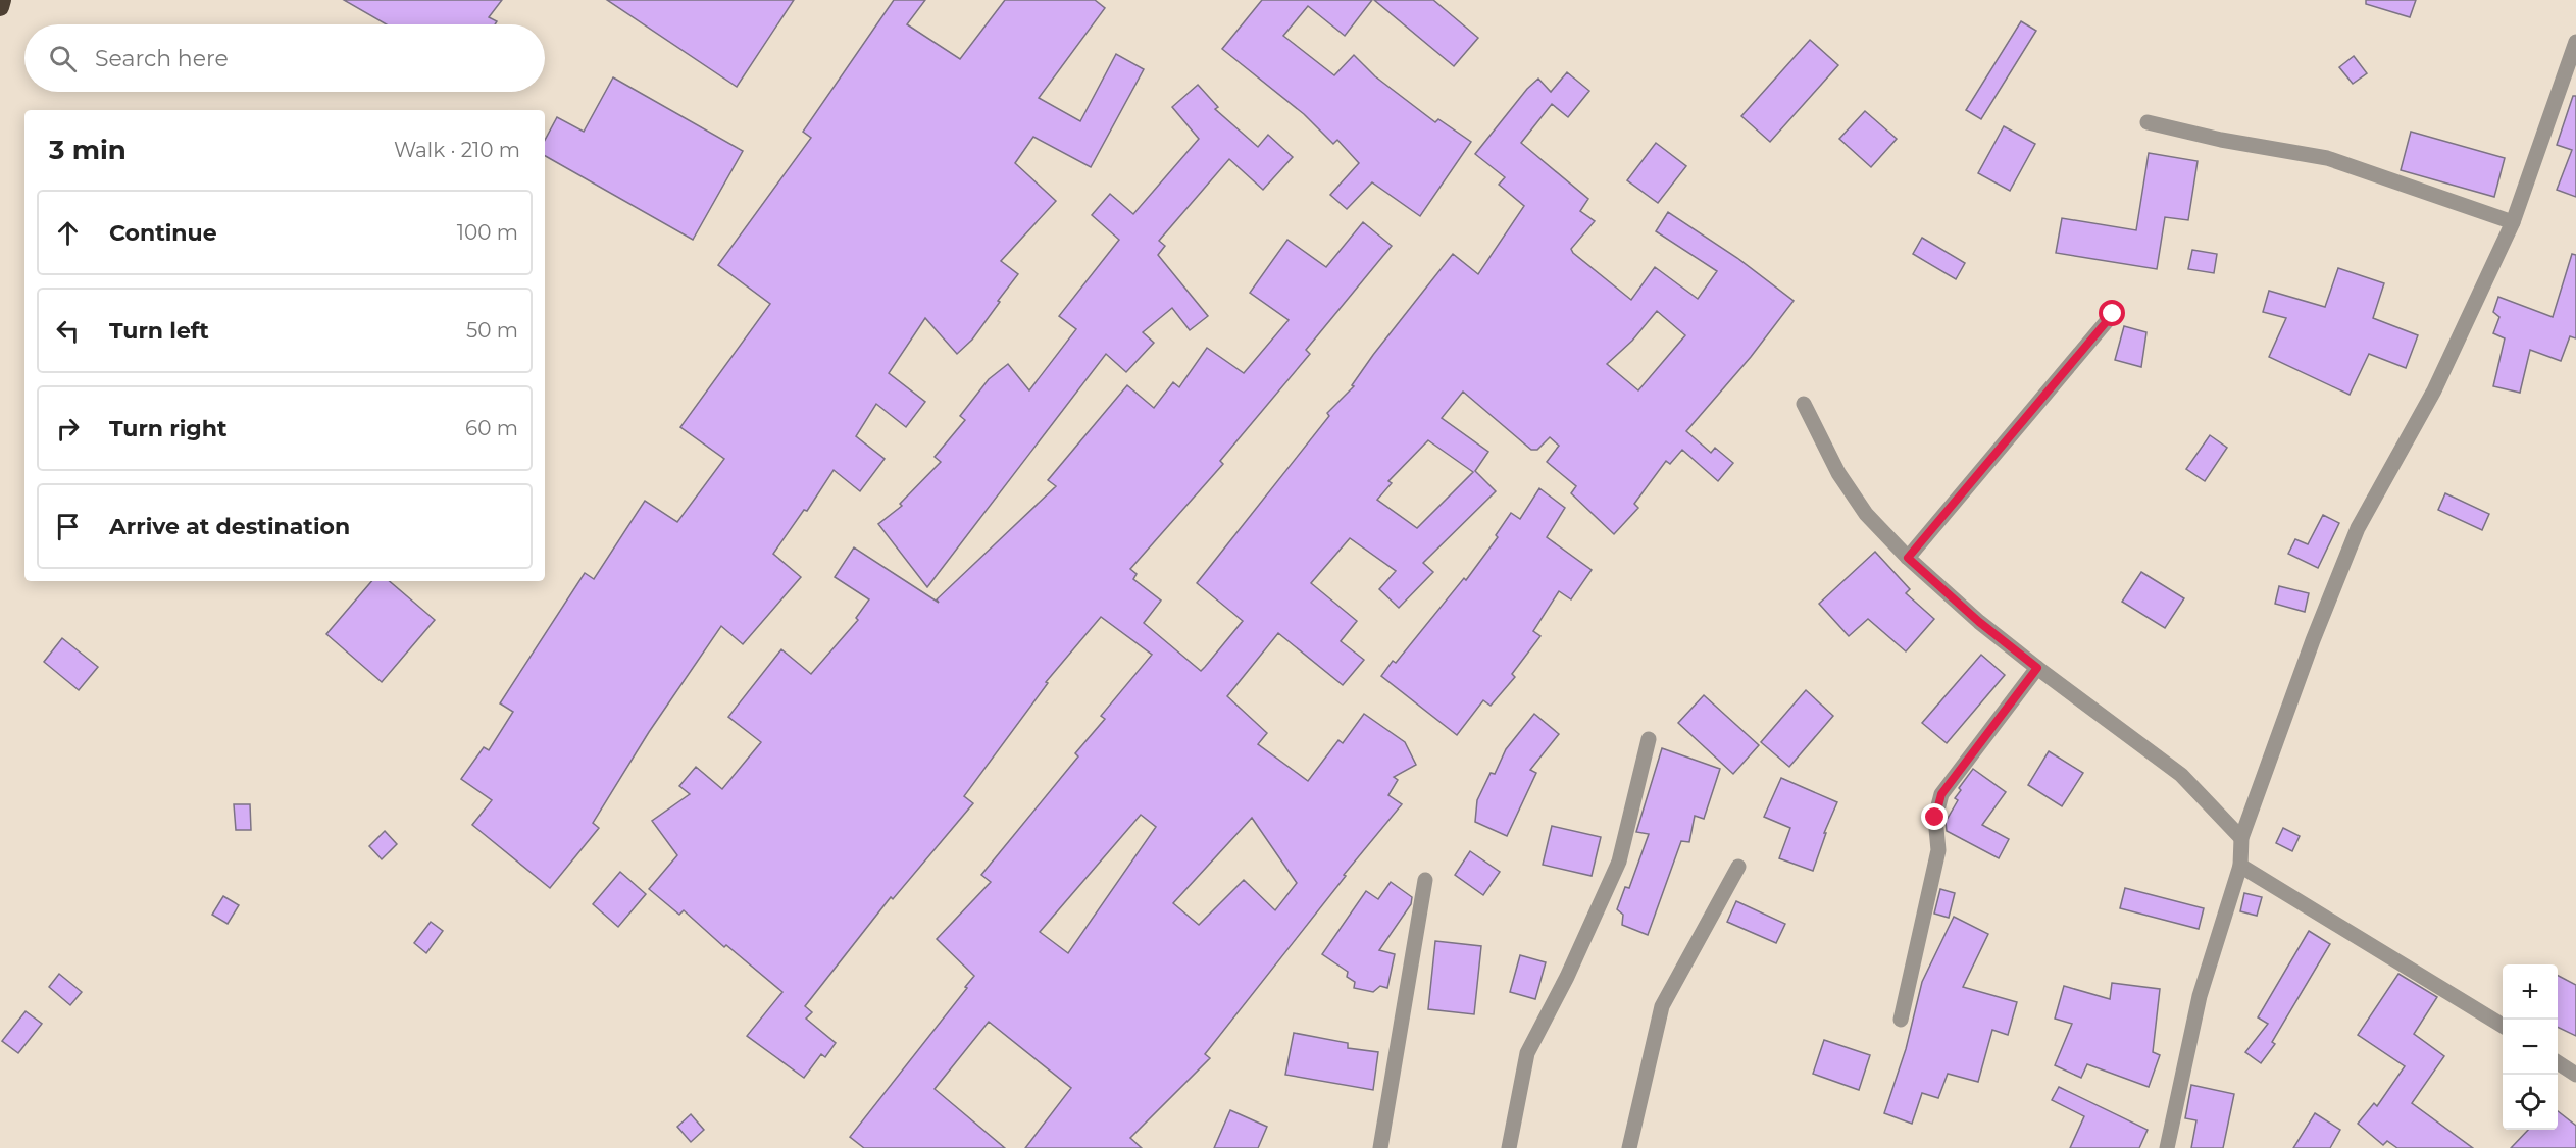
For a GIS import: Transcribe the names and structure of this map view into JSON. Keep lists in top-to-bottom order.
{
  "page": {
    "search": "Search here",
    "heading": ["3 min", "Walk · 210 m"],
    "list": [
      ["Continue", "100 m"],
      ["Turn left", "50 m"],
      ["Turn right", "60 m"],
      "Arrive at destination"
    ],
    "map_buttons": ["+", "−"]
  }
}
